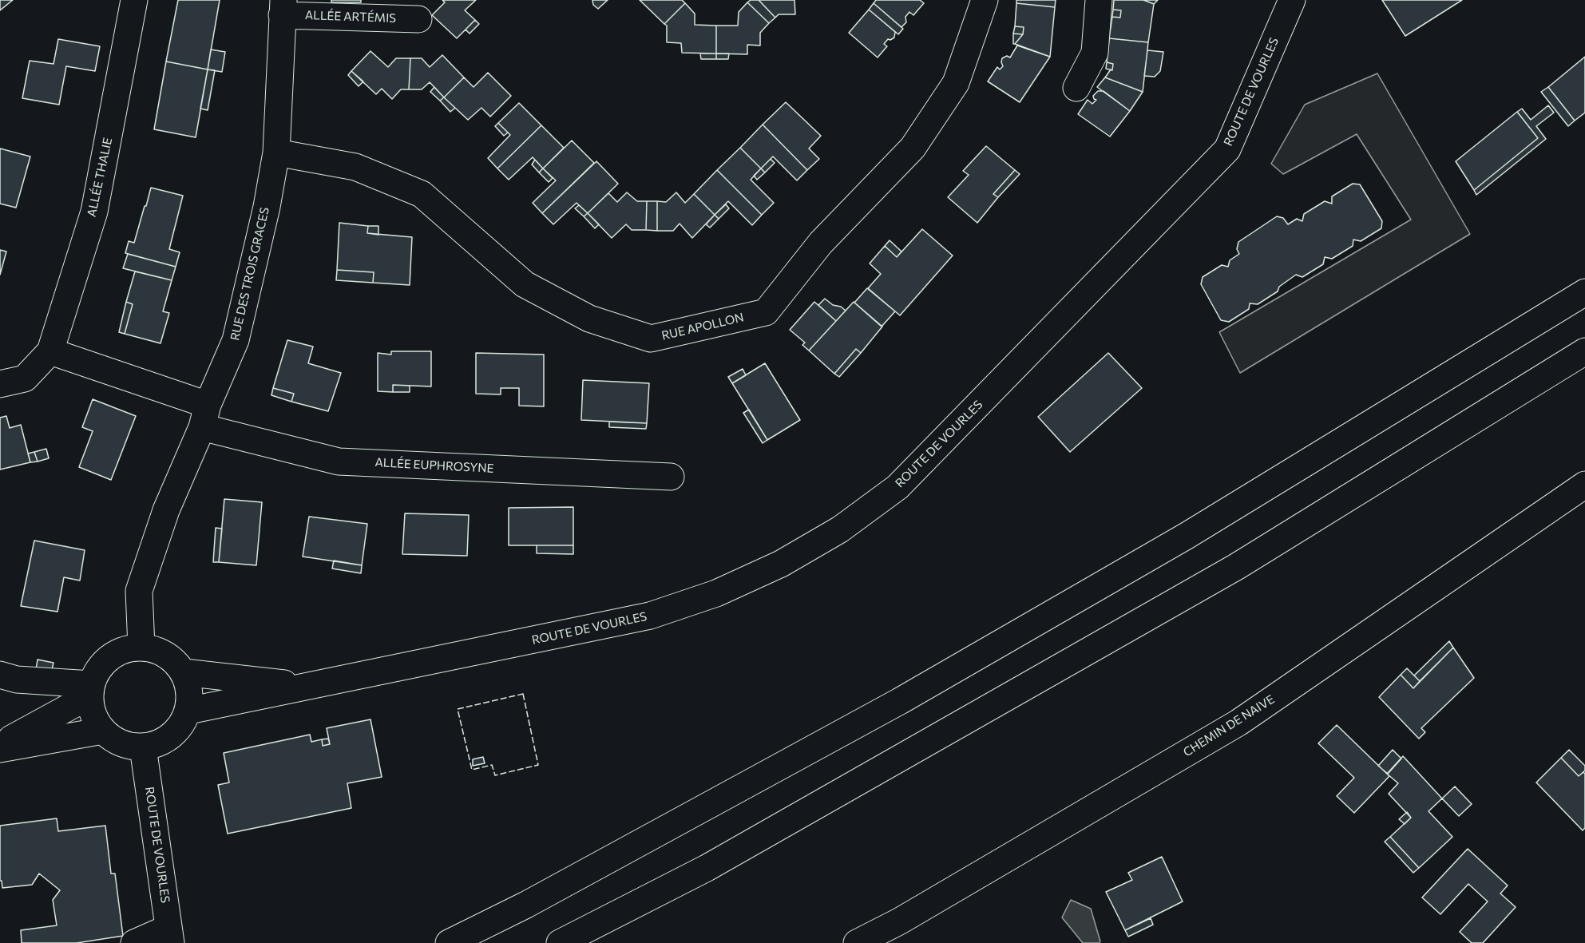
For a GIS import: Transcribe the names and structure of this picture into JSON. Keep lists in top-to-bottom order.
{
  "streets": {
    "main road": [
      "ALLÉE ARTÉMIS",
      "ROUTE DE VOURLES",
      "ALLÉE THALIE",
      "RUE DES TROIS GRACES",
      "RUE APOLLON",
      "ALLÉE EUPHROSYNE",
      "CHEMIN DE NAIVE"
    ]
  },
  "crossings": [
    ["ALLÉE ARTÉMIS", "RUE DES TROIS GRACES"],
    ["ROUTE DE VOURLES", "RUE DES TROIS GRACES"],
    ["RUE DES TROIS GRACES", "RUE APOLLON"],
    ["RUE DES TROIS GRACES", "ALLÉE EUPHROSYNE"]
  ]
}
